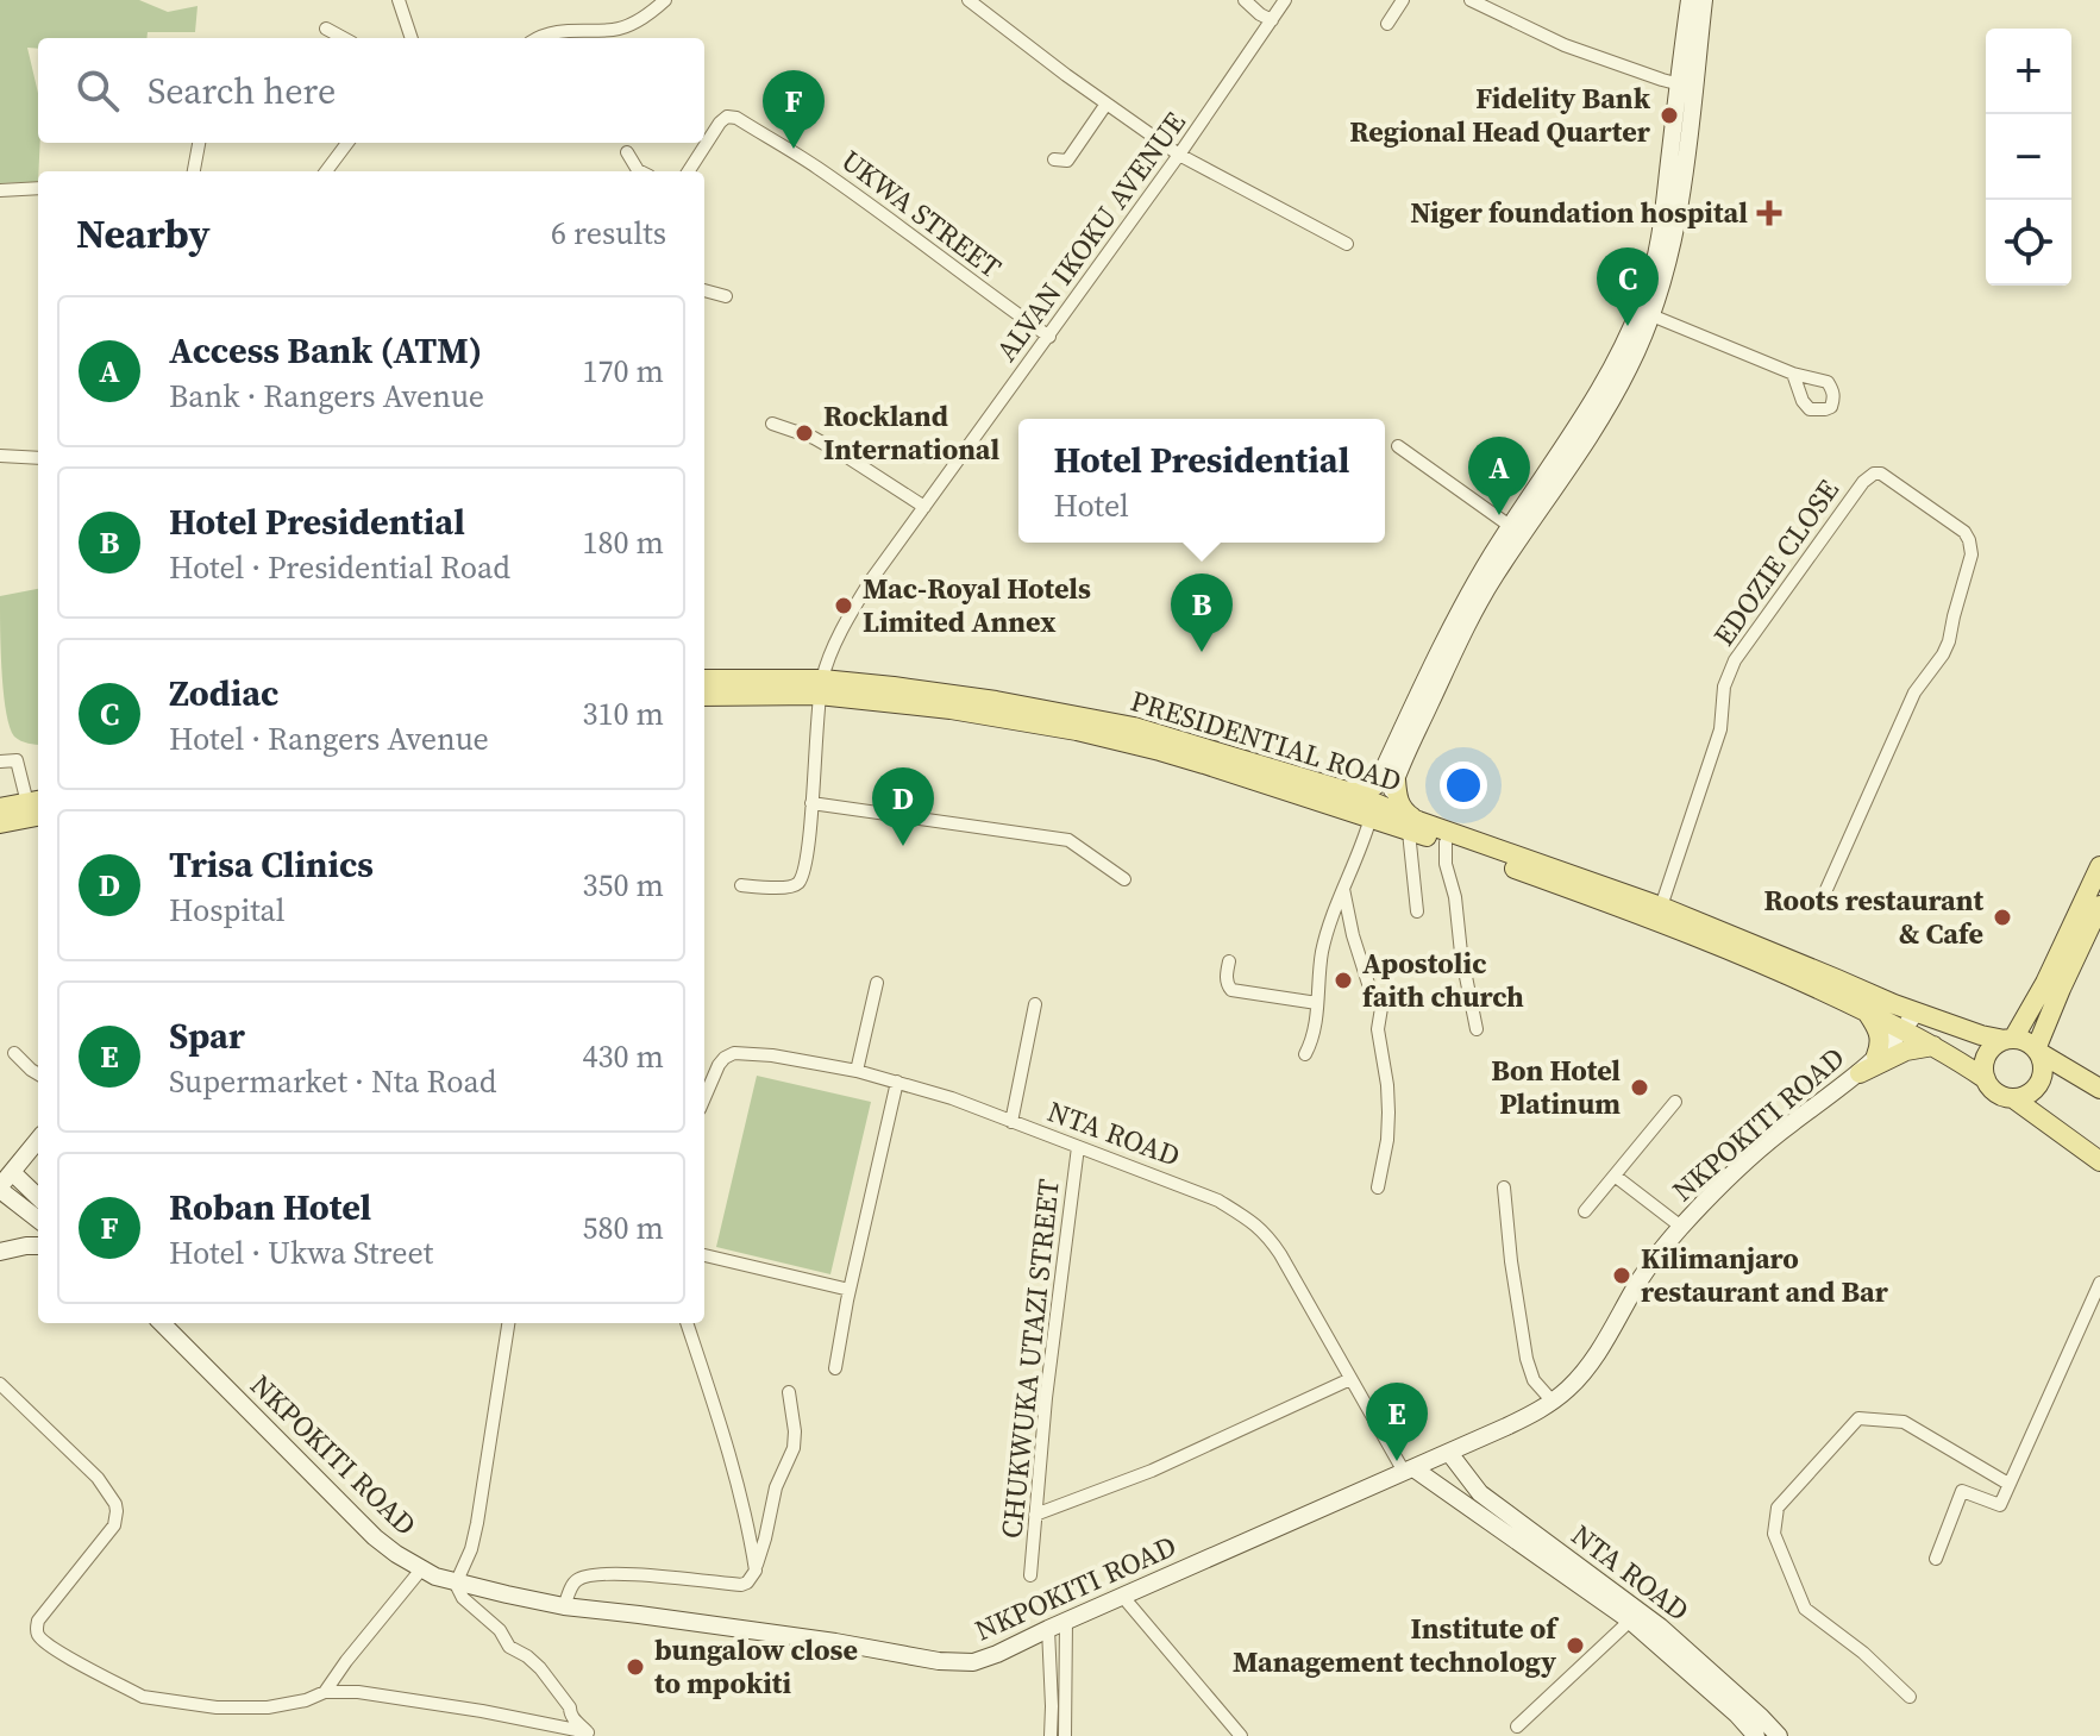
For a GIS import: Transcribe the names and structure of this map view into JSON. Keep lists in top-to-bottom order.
{
  "streets": {
    "main road": ["PRESIDENTIAL ROAD", "NKPOKITI ROAD", "NTA ROAD"],
    "street": [
      "UKWA STREET",
      "ALVAN IKOKU AVENUE",
      "EDOZIE CLOSE",
      "CHUKWUKA UTAZI STREET"
    ]
  },
  "crossings": [
    ["UKWA STREET", "ALVAN IKOKU AVENUE"],
    ["ALVAN IKOKU AVENUE", "PRESIDENTIAL ROAD"],
    ["EDOZIE CLOSE", "PRESIDENTIAL ROAD"],
    ["PRESIDENTIAL ROAD", "NKPOKITI ROAD"],
    ["NKPOKITI ROAD", "NTA ROAD"],
    ["NTA ROAD", "CHUKWUKA UTAZI STREET"]
  ],
  "places": {
    "other": [
      "Fidelity Bank Regional Head Quarter",
      "Rockland International",
      "Mac-Royal Hotels Limited Annex",
      "Roots restaurant & Cafe",
      "Apostolic faith church",
      "Bon Hotel Platinum",
      "Kilimanjaro restaurant and Bar",
      "Institute of Management technology",
      "bungalow close to mpokiti"
    ],
    "health": ["Niger foundation hospital"]
  },
  "page": {
    "map_buttons": ["+", "−"],
    "search": "Search here",
    "pins": [
      "F",
      "C",
      "A",
      "B",
      "D",
      "E"
    ],
    "heading": ["Nearby", "6 results"],
    "list": [
      {
        "mark": "A",
        "name": "Access Bank (ATM)",
        "note": "Bank · Rangers Avenue",
        "value": "170 m"
      },
      {
        "mark": "B",
        "name": "Hotel Presidential",
        "note": "Hotel · Presidential Road",
        "value": "180 m"
      },
      {
        "mark": "C",
        "name": "Zodiac",
        "note": "Hotel · Rangers Avenue",
        "value": "310 m"
      },
      {
        "mark": "D",
        "name": "Trisa Clinics",
        "note": "Hospital",
        "value": "350 m"
      },
      {
        "mark": "E",
        "name": "Spar",
        "note": "Supermarket · Nta Road",
        "value": "430 m"
      },
      {
        "mark": "F",
        "name": "Roban Hotel",
        "note": "Hotel · Ukwa Street",
        "value": "580 m"
      }
    ],
    "popup": ["Hotel Presidential", "Hotel"]
  }
}
